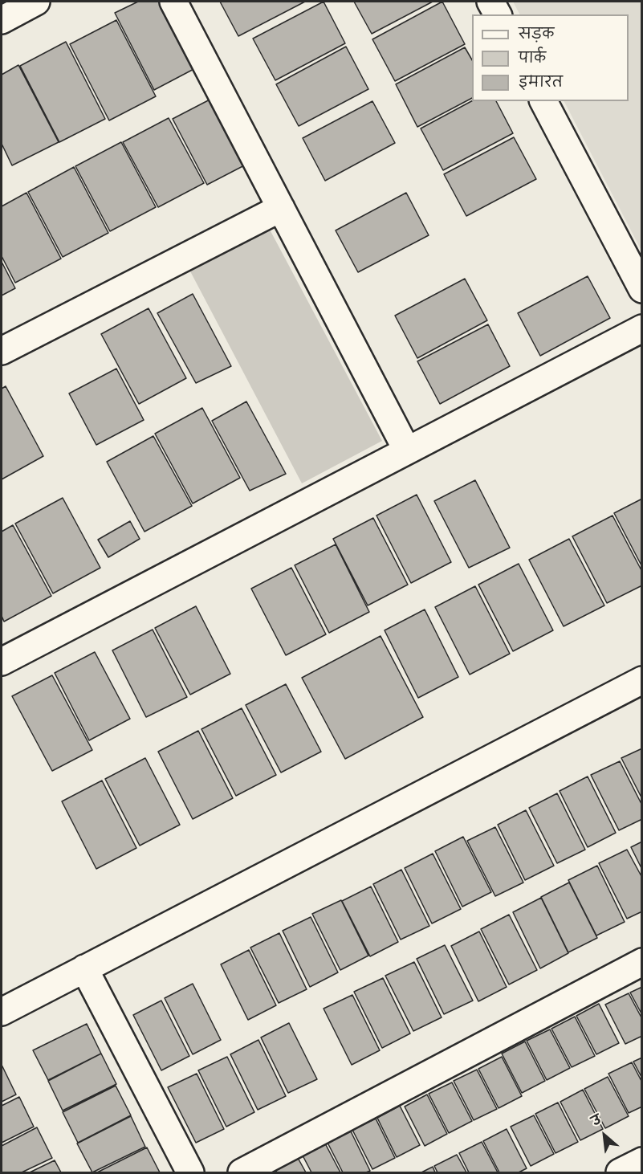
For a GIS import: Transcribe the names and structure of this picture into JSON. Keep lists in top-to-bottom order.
{
  "legend": ["सड़क", "पार्क", "इमारत"],
  "north": "top left"
}
